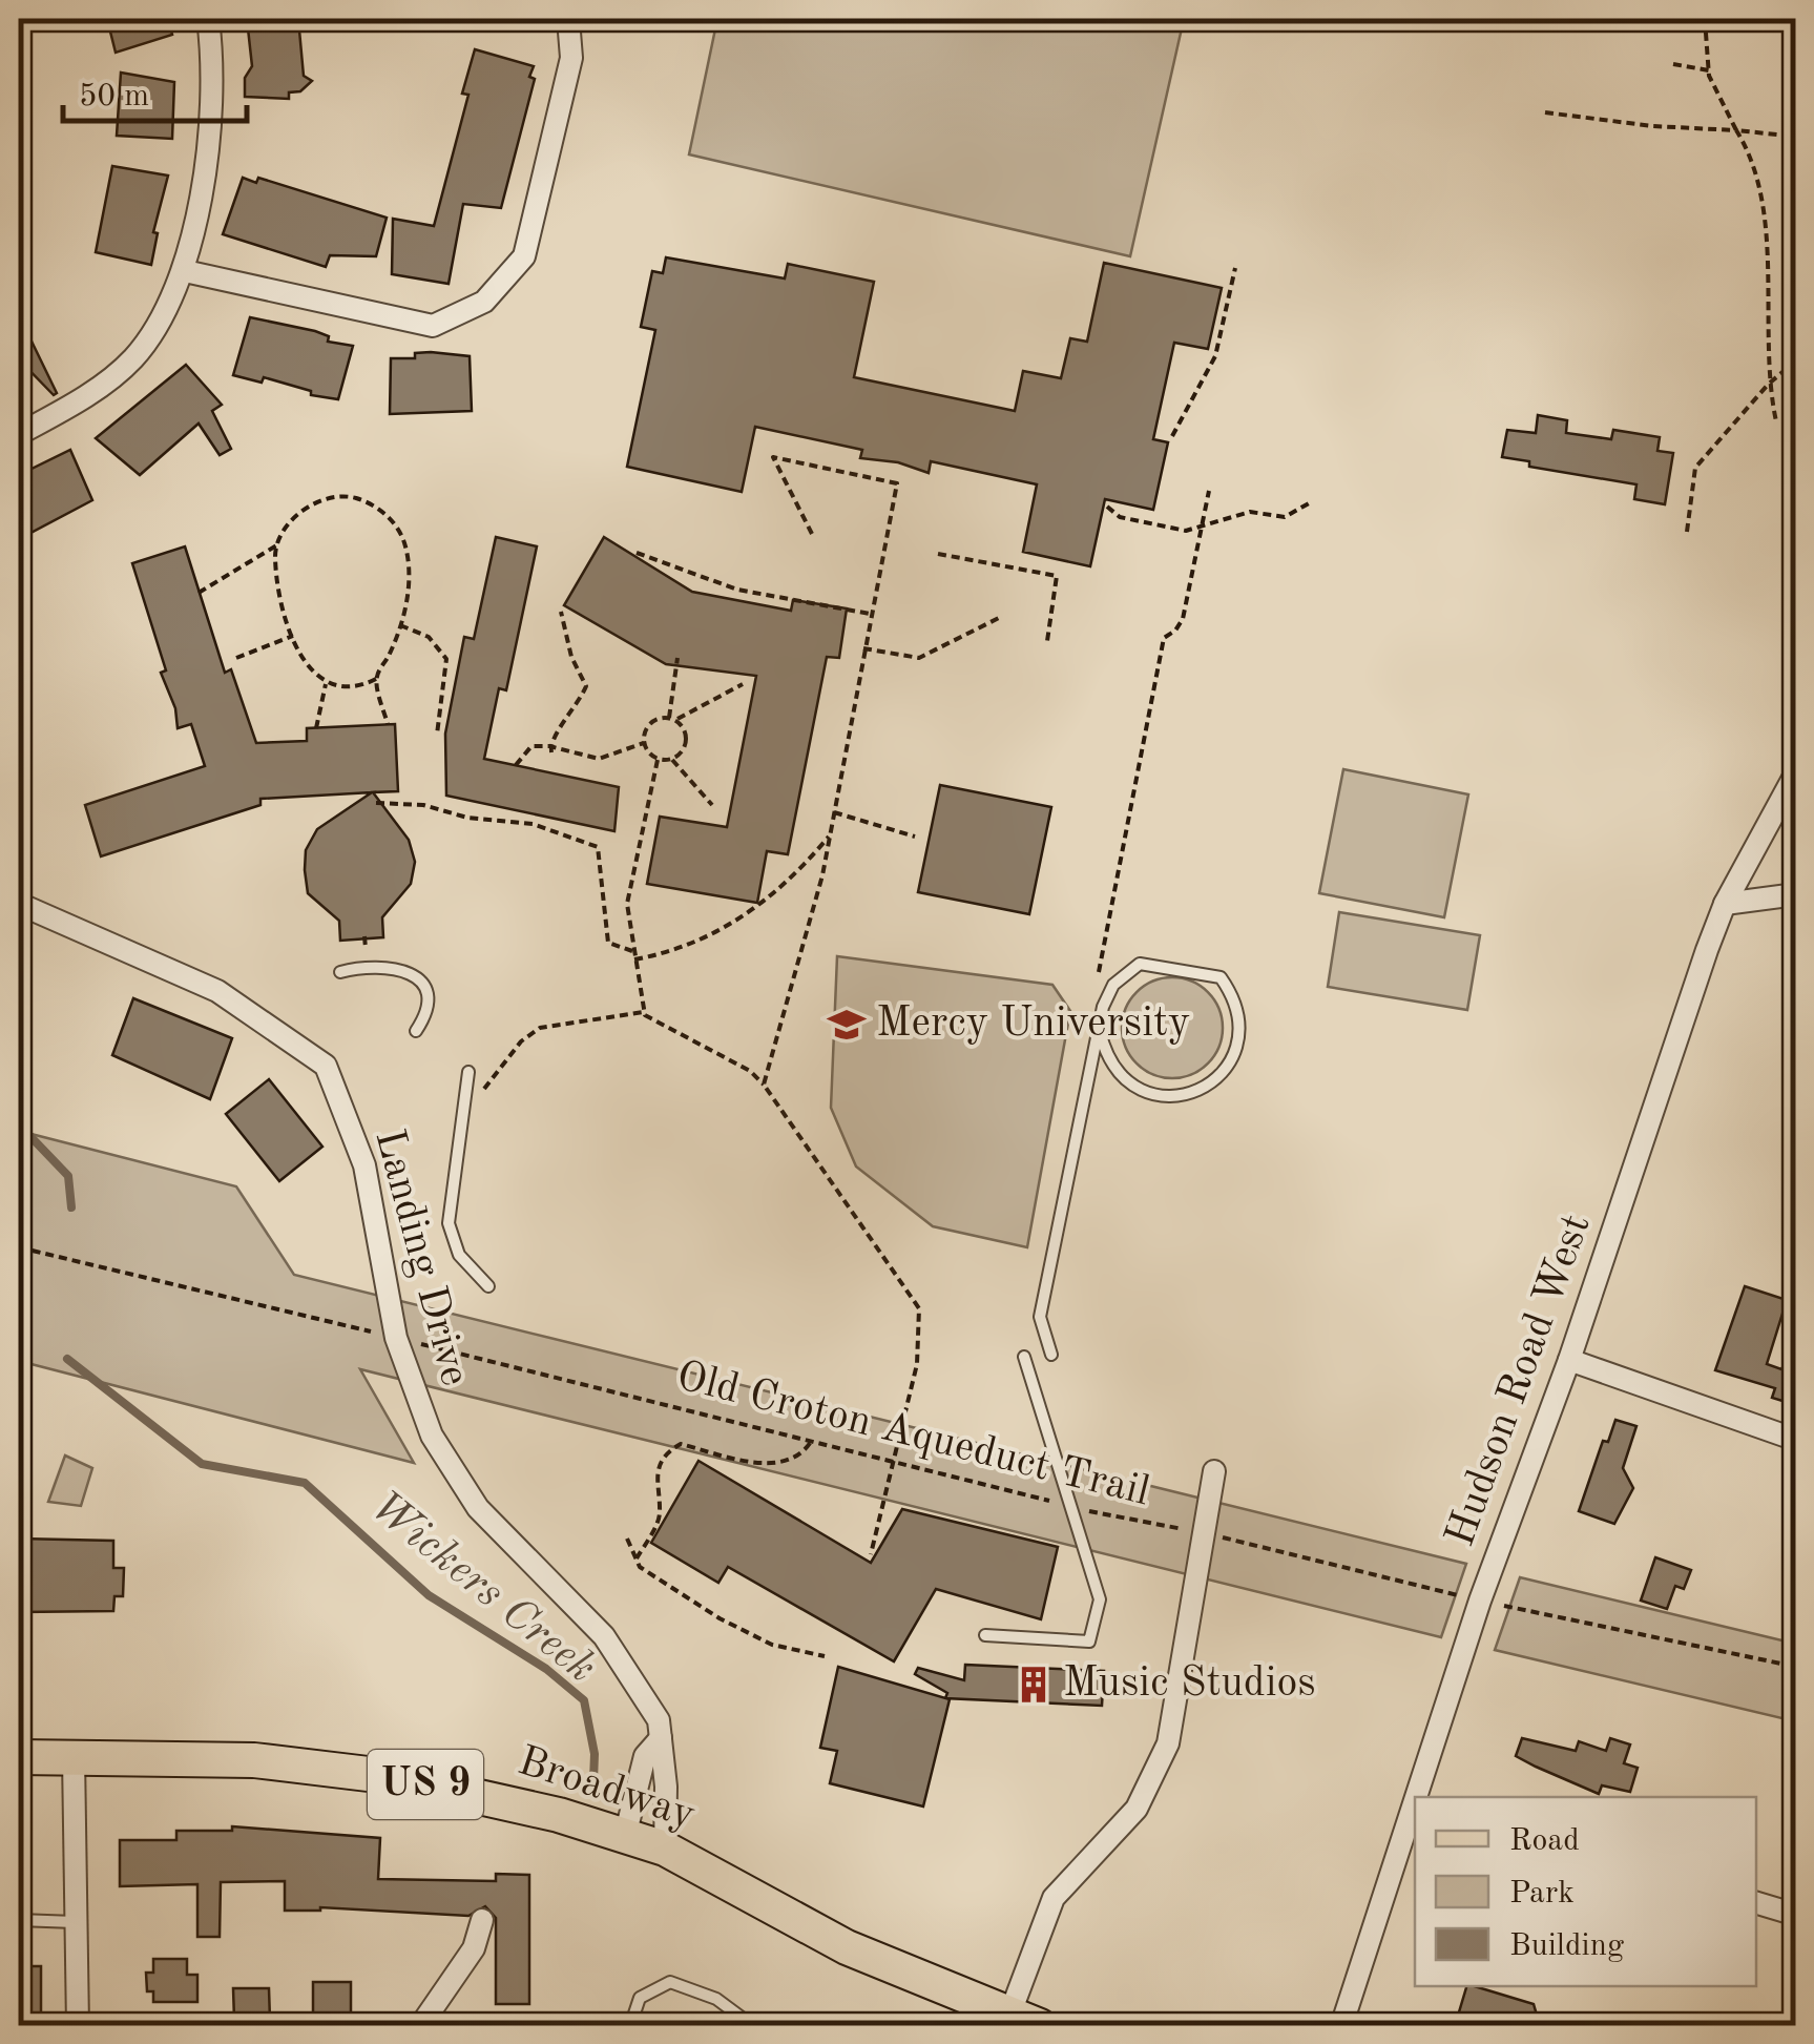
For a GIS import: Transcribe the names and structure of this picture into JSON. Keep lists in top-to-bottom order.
{
  "streets": {
    "main road": ["US 9", "Broadway"],
    "street": ["Landing Drive", "Hudson Road West"],
    "path": ["Old Croton Aqueduct Trail"]
  },
  "crossings": [
    ["Landing Drive", "Old Croton Aqueduct Trail"],
    ["Landing Drive", "Broadway"],
    ["Hudson Road West", "Old Croton Aqueduct Trail"]
  ],
  "water": ["Wickers Creek"],
  "places": {
    "school or university": ["Mercy University"],
    "building": ["Music Studios"]
  },
  "legend": ["Road", "Park", "Building"],
  "scale_bar": "50 m"
}
